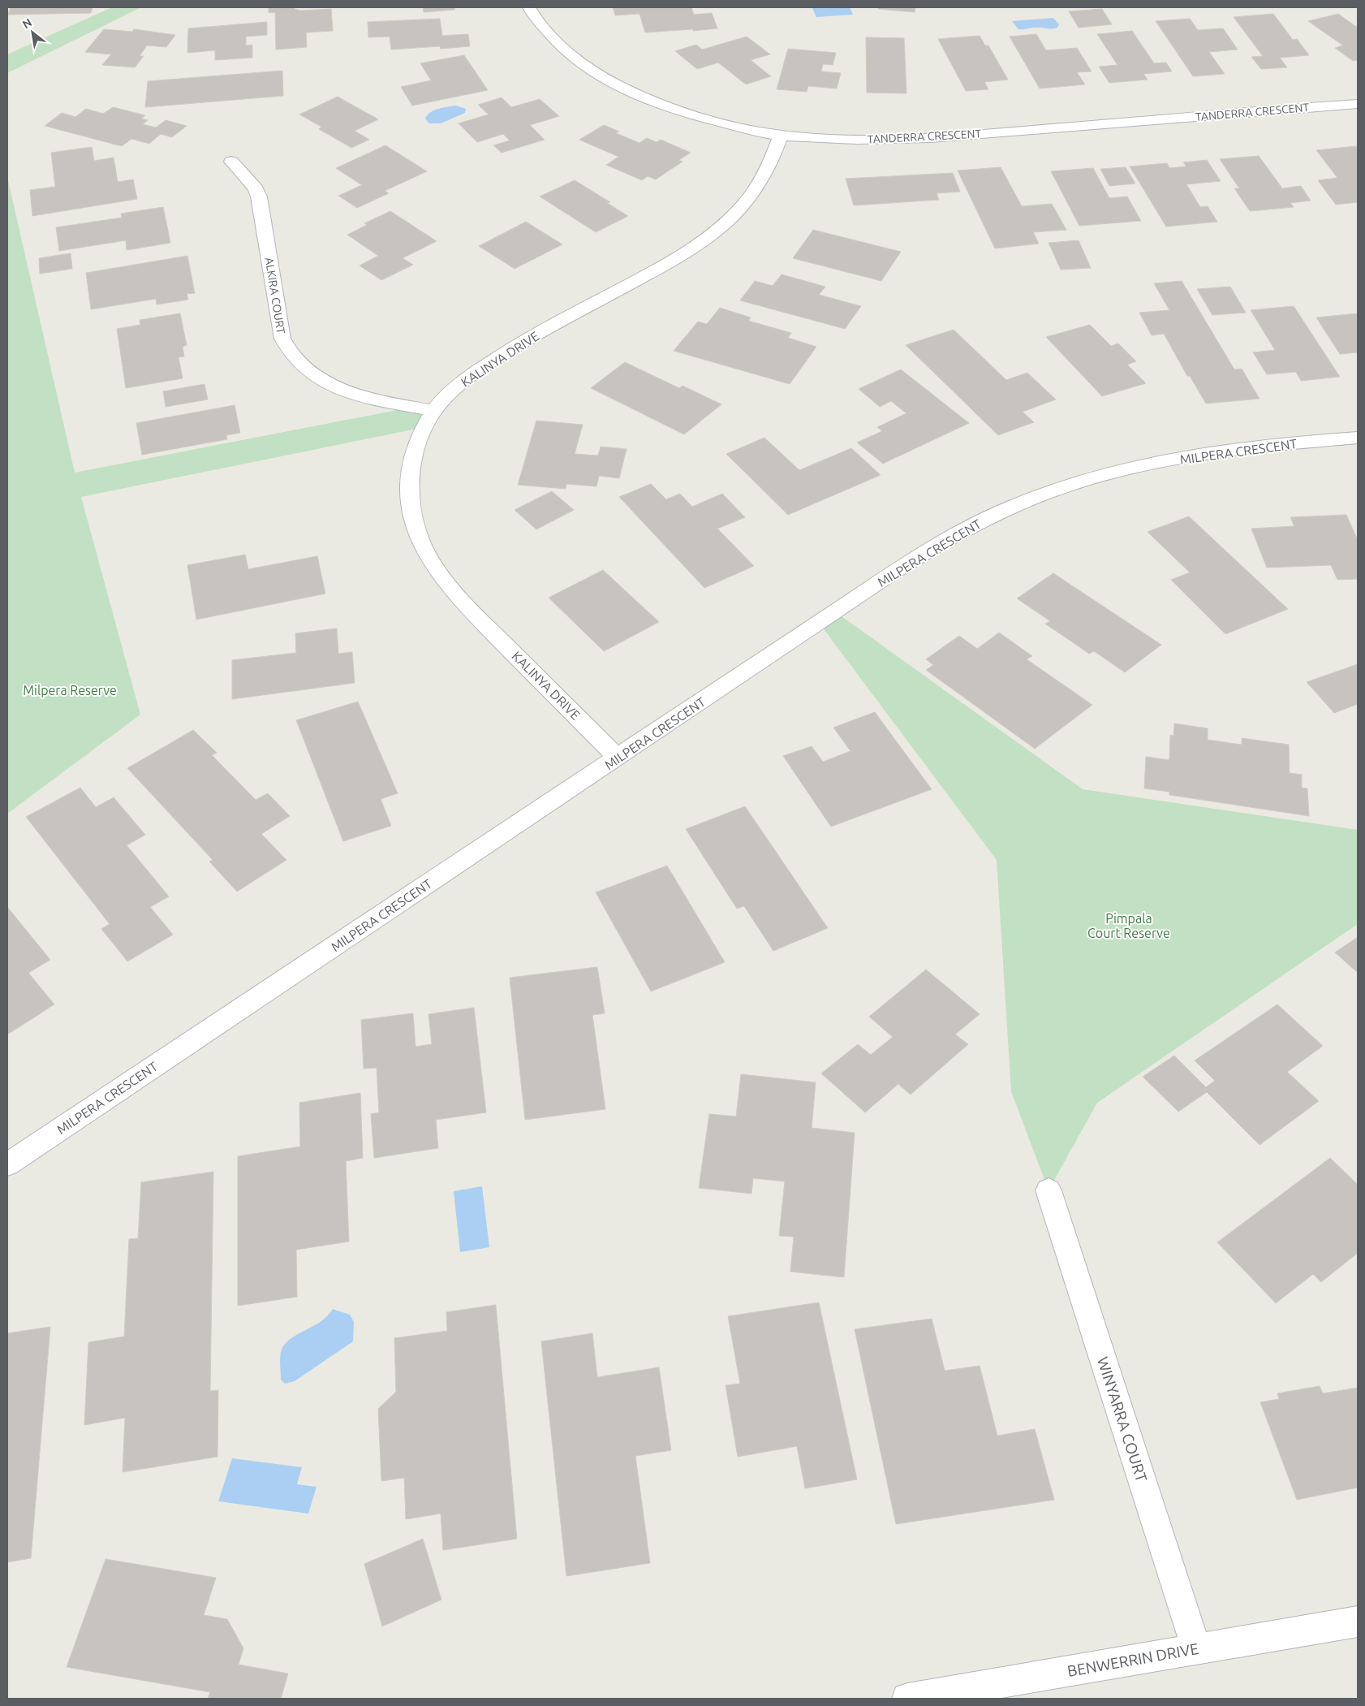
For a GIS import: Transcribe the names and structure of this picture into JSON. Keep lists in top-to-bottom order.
{
  "streets": {
    "street": [
      "TANDERRA CRESCENT",
      "ALKIRA COURT",
      "KALINYA DRIVE",
      "MILPERA CRESCENT",
      "WINYARRA COURT",
      "BENWERRIN DRIVE"
    ]
  },
  "crossings": [
    ["TANDERRA CRESCENT", "KALINYA DRIVE"],
    ["ALKIRA COURT", "KALINYA DRIVE"],
    ["KALINYA DRIVE", "MILPERA CRESCENT"],
    ["WINYARRA COURT", "BENWERRIN DRIVE"]
  ],
  "parks": ["Milpera Reserve", "Pimpala Court Reserve"],
  "north": "top left"
}
